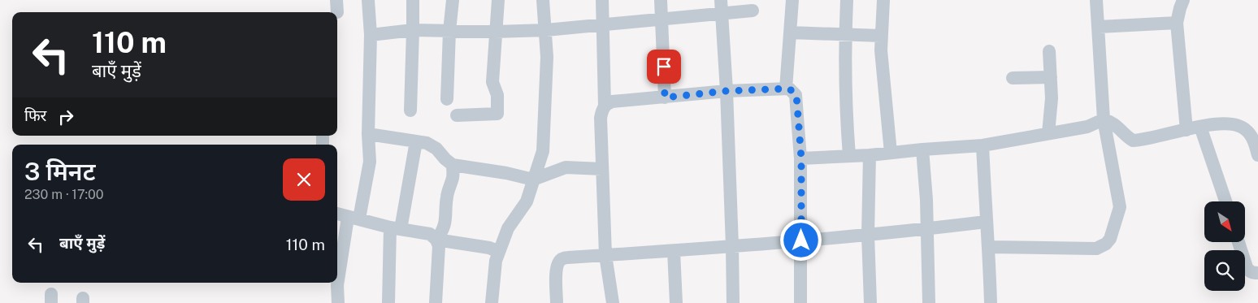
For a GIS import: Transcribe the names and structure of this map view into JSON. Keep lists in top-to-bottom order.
{
  "north": "bottom right",
  "page": {
    "turn": ["110 m", "बाएँ मुड़ें"],
    "then": "फिर",
    "heading": ["3 मिनट", "230 m · 17:00"],
    "list": [
      {
        "name": "बाएँ मुड़ें",
        "value": "110 m"
      }
    ]
  }
}
